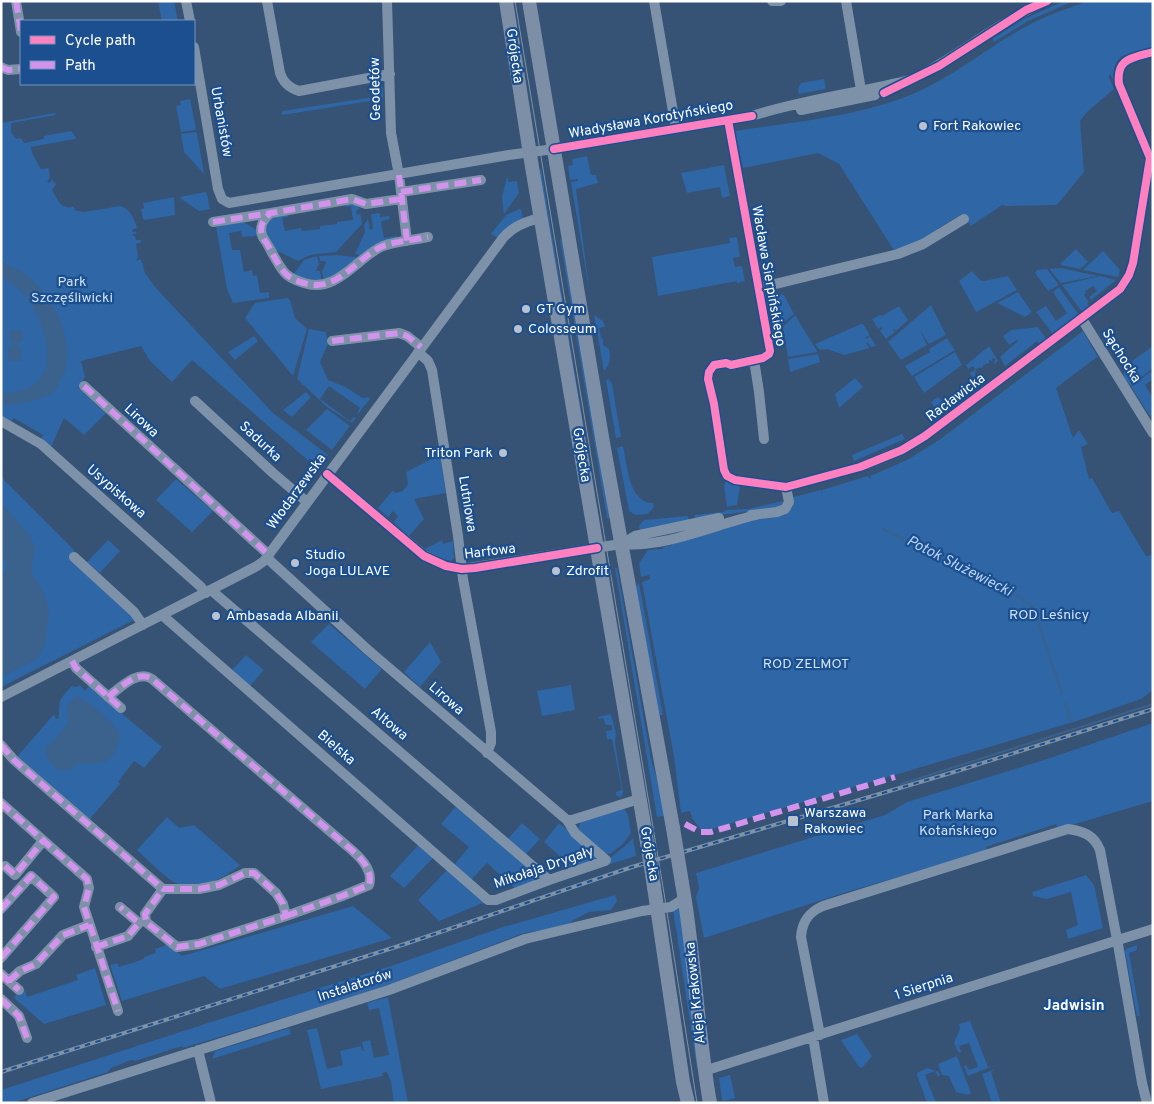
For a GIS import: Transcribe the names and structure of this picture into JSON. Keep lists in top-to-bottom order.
{
  "streets": {
    "main road": ["Grójecka", "Aleja Krakowska"],
    "street": [
      "Geodetów",
      "Władysława Korotyńskiego",
      "Urbanistów",
      "Wacława Sierpińskiego",
      "Sąchocka",
      "Racławicka",
      "Lirowa",
      "Sadurka",
      "Usypiskowa",
      "Włodarzewska",
      "Lutniowa",
      "Harfowa",
      "Altowa",
      "Bielska",
      "Mikołaja Drygały",
      "Instalatorów",
      "1 Sierpnia"
    ]
  },
  "crossings": [
    ["Grójecka", "Władysława Korotyńskiego"],
    ["Grójecka", "Włodarzewska"],
    ["Grójecka", "Harfowa"],
    ["Grójecka", "Instalatorów"],
    ["Grójecka", "Aleja Krakowska"],
    ["Geodetów", "Władysława Korotyńskiego"],
    ["Władysława Korotyńskiego", "Urbanistów"],
    ["Władysława Korotyńskiego", "Wacława Sierpińskiego"],
    ["Sąchocka", "Racławicka"],
    ["Lirowa", "Włodarzewska"],
    ["Lirowa", "Lutniowa"],
    ["Lirowa", "Mikołaja Drygały"],
    ["Sadurka", "Włodarzewska"],
    ["Usypiskowa", "Włodarzewska"],
    ["Usypiskowa", "Altowa"],
    ["Włodarzewska", "Lutniowa"],
    ["Włodarzewska", "Harfowa"],
    ["Włodarzewska", "Altowa"],
    ["Włodarzewska", "Bielska"],
    ["Lutniowa", "Harfowa"],
    ["Altowa", "Mikołaja Drygały"],
    ["Bielska", "Mikołaja Drygały"],
    ["Instalatorów", "Aleja Krakowska"],
    ["1 Sierpnia", "Aleja Krakowska"]
  ],
  "districts": ["Jadwisin"],
  "water": ["Potok Służewiecki"],
  "parks": [
    "Park Szczęśliwicki",
    "ROD Leśnicy",
    "ROD ZELMOT",
    "Park Marka Kotańskiego"
  ],
  "places": {
    "other": [
      "Fort Rakowiec",
      "GT Gym",
      "Colosseum",
      "Triton Park",
      "Studio Joga LULAVE",
      "Zdrofit",
      "Ambasada Albanii"
    ],
    "transit": ["Warszawa Rakowiec"]
  },
  "legend": ["Cycle path", "Path"]
}
